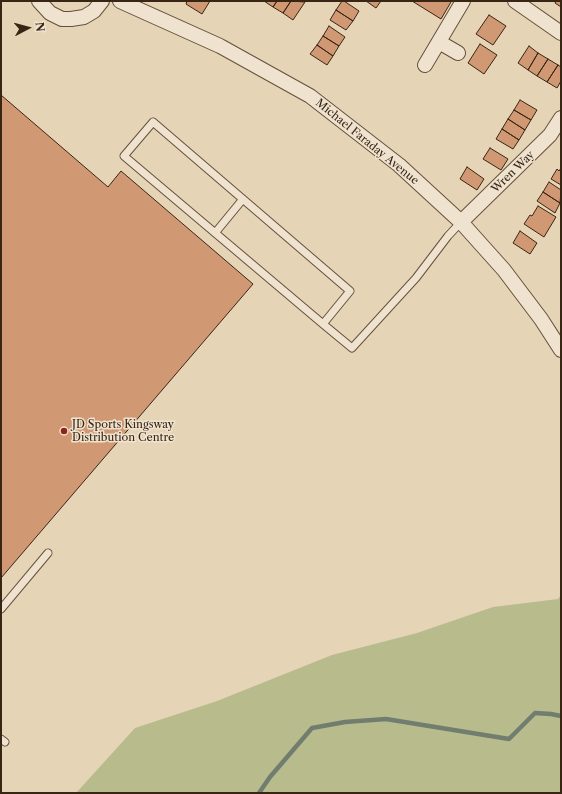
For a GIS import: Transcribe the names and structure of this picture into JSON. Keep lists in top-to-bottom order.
{
  "streets": {
    "street": ["Michael Faraday Avenue", "Wren Way"]
  },
  "crossings": [
    ["Michael Faraday Avenue", "Wren Way"]
  ],
  "places": ["JD Sports Kingsway Distribution Centre"],
  "north": "right"
}
